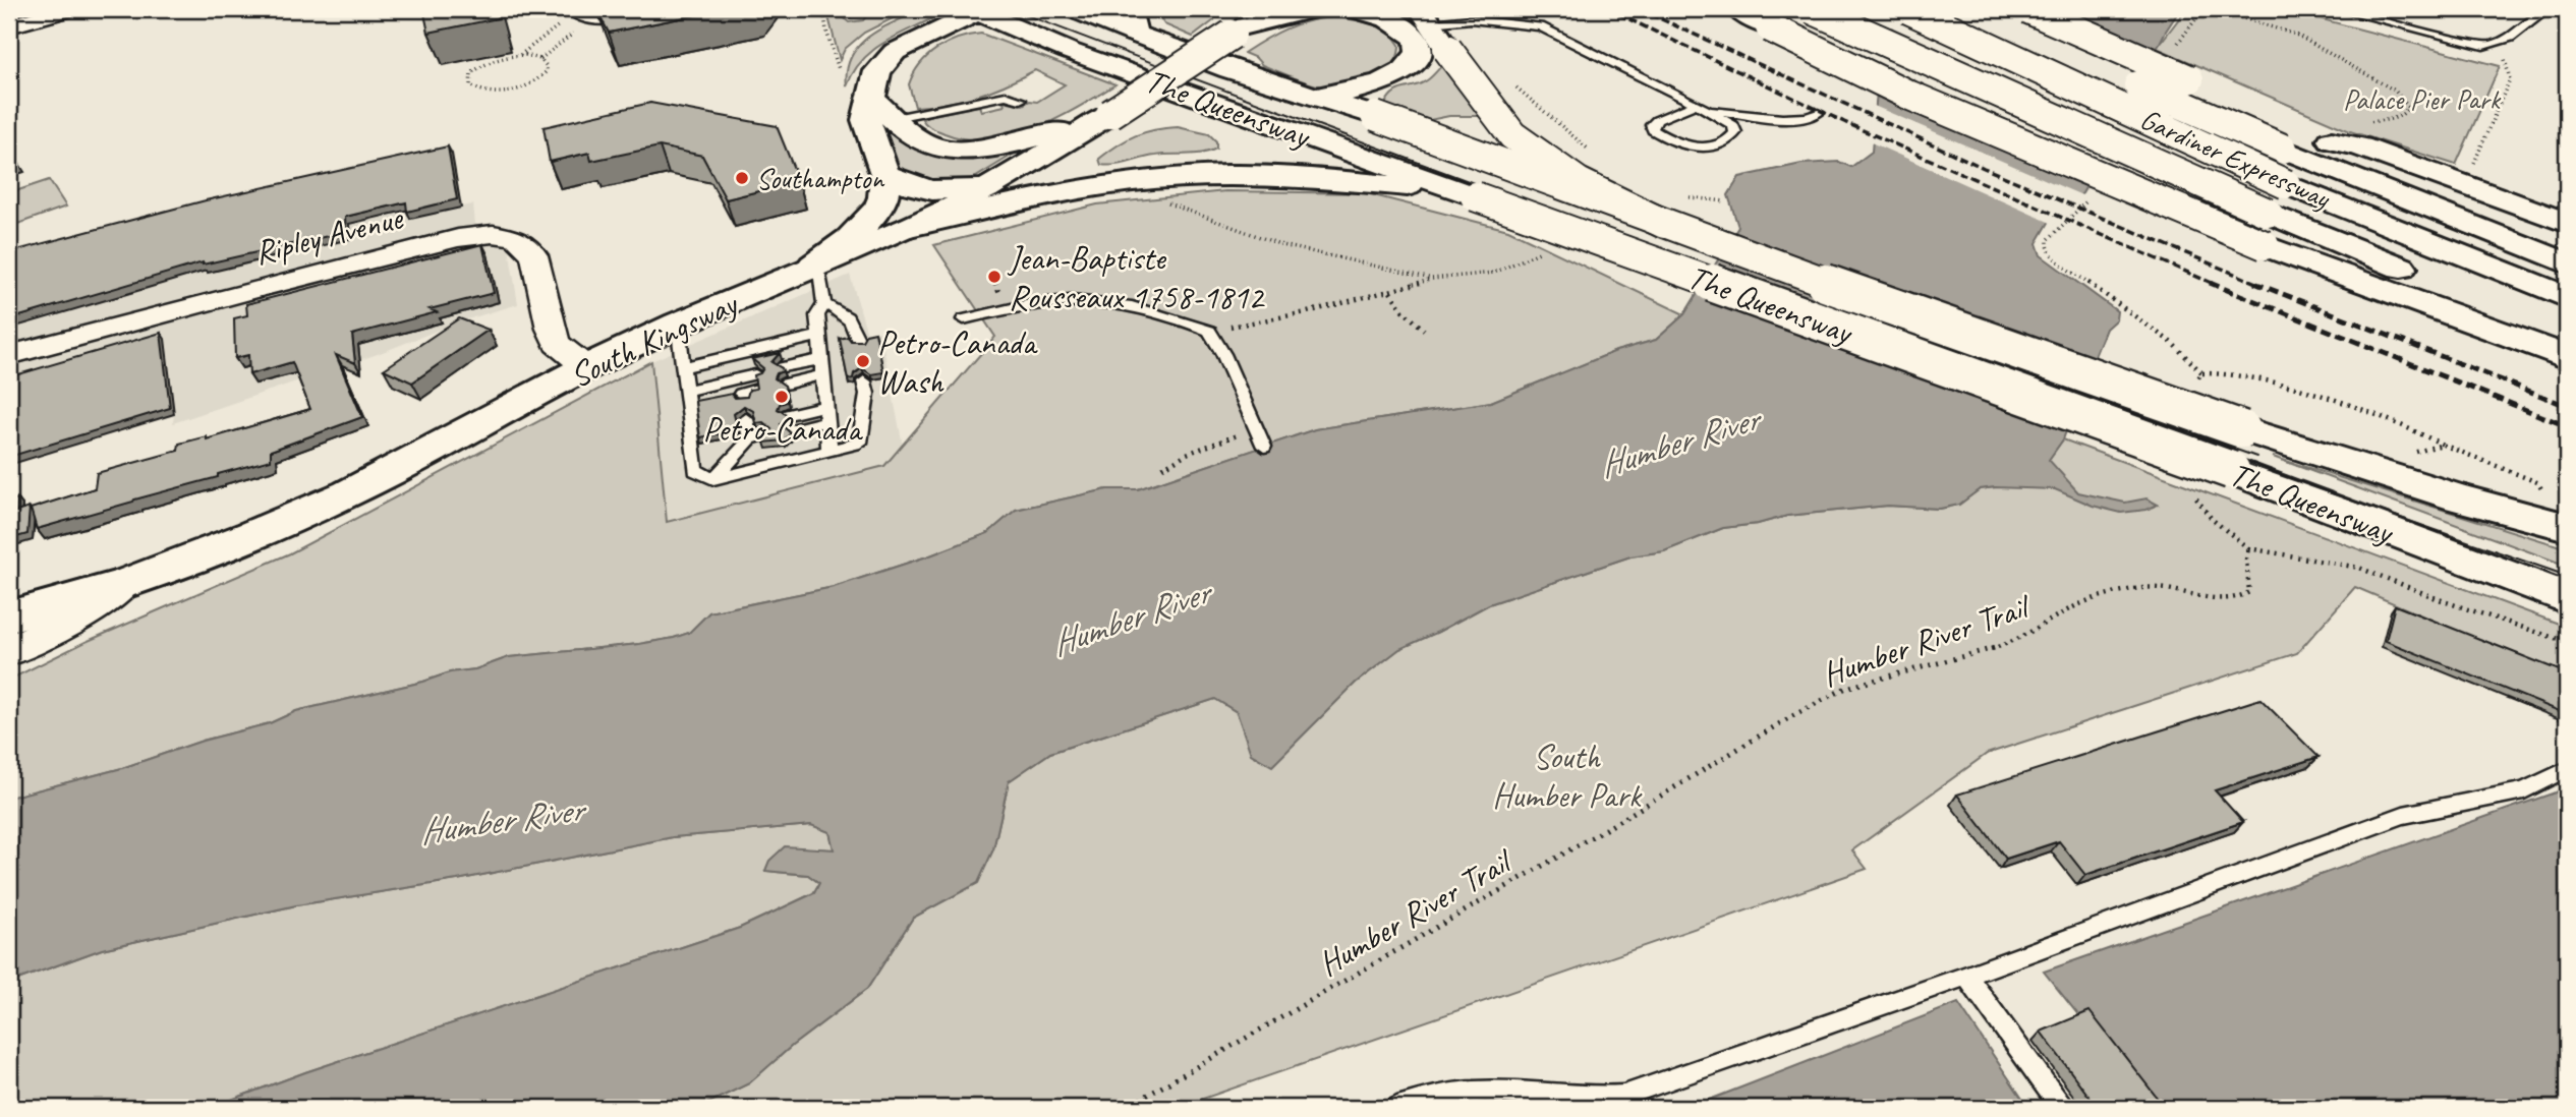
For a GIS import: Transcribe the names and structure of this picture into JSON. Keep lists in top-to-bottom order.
{
  "streets": {
    "main road": ["The Queensway", "Gardiner Expressway", "South Kingsway"],
    "street": ["Ripley Avenue"],
    "path": ["Humber River Trail"]
  },
  "crossings": [
    ["Ripley Avenue", "South Kingsway"]
  ],
  "water": ["Humber River"],
  "parks": ["Palace Pier Park", "South Humber Park"],
  "places": [
    "Southampton",
    "Jean-Baptiste Rousseaux 1758-1812",
    "Petro-Canada Wash",
    "Petro-Canada"
  ]
}
